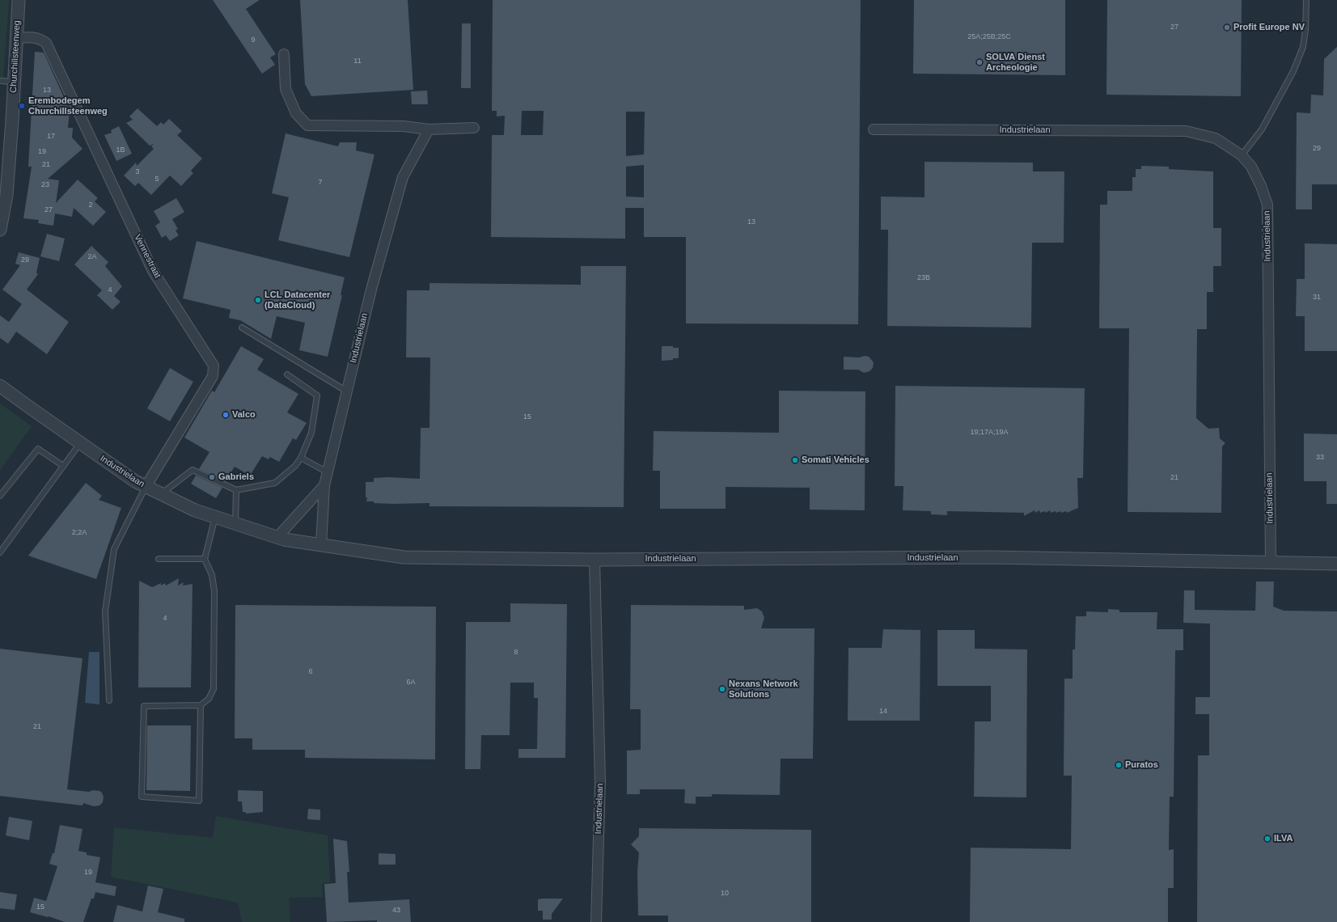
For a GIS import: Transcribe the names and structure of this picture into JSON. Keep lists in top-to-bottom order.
{
  "streets": {
    "street": ["Churchillsteenweg", "Industrielaan", "Vennestraat"]
  },
  "crossings": [
    ["Churchillsteenweg", "Vennestraat"],
    ["Industrielaan", "Vennestraat"]
  ],
  "places": [
    "Profit Europe NV",
    "SOLVA Dienst Archeologie",
    "Erembodegem Churchillsteenweg",
    "LCL Datacenter (DataCloud)",
    "Valco",
    "Somati Vehicles",
    "Gabriels",
    "Nexans Network Solutions",
    "Puratos",
    "ILVA"
  ],
  "house_numbers": [
    "27",
    "25A;25B;25C",
    "9",
    "11",
    "13",
    "17",
    "29",
    "1B",
    "19",
    "21",
    "3",
    "5",
    "7",
    "23",
    "2",
    "27",
    "13",
    "2A",
    "29",
    "23B",
    "4",
    "31",
    "15",
    "19;17A;19A",
    "33",
    "21",
    "2;2A",
    "4",
    "8",
    "6",
    "6A",
    "14",
    "21",
    "19",
    "10",
    "15",
    "43"
  ]
}
